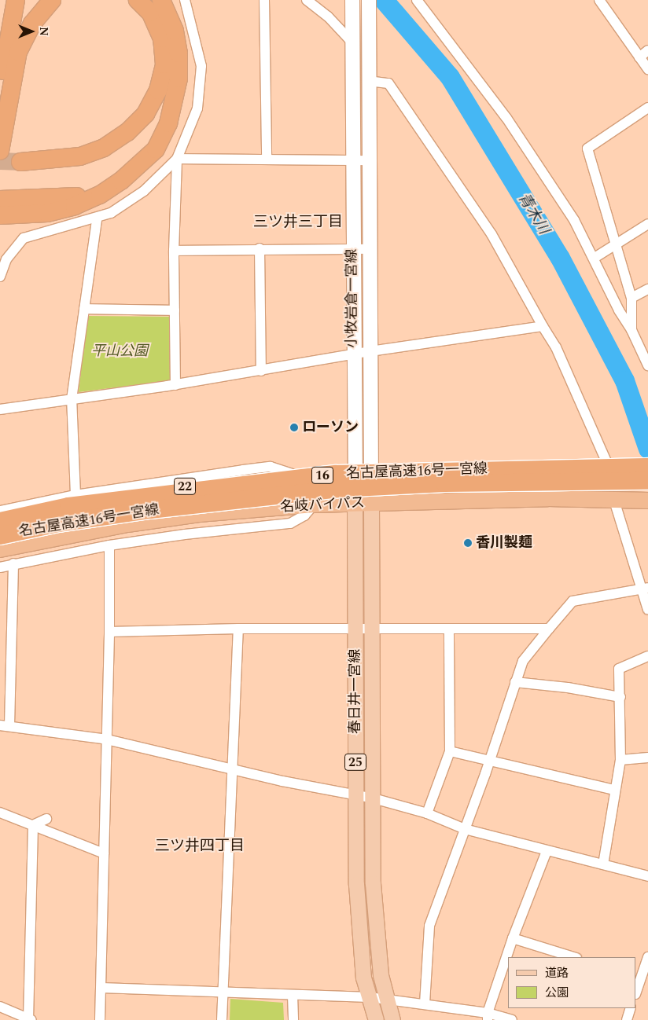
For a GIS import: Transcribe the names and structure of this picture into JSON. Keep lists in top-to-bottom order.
{
  "streets": {
    "highway": [
      "名古屋高速16号一宮線",
      "16",
      "22",
      "名岐バイパス"
    ],
    "main road": ["小牧岩倉一宮線", "春日井一宮線", "25"]
  },
  "crossings": [
    ["小牧岩倉一宮線", "22"],
    ["小牧岩倉一宮線", "名岐バイパス"],
    ["小牧岩倉一宮線", "春日井一宮線"],
    ["名岐バイパス", "春日井一宮線"]
  ],
  "districts": ["三ツ井三丁目", "三ツ井四丁目"],
  "water": ["青木川"],
  "parks": ["平山公園"],
  "places": ["ローソン", "香川製麺"],
  "legend": ["道路", "公園"],
  "north": "right"
}
